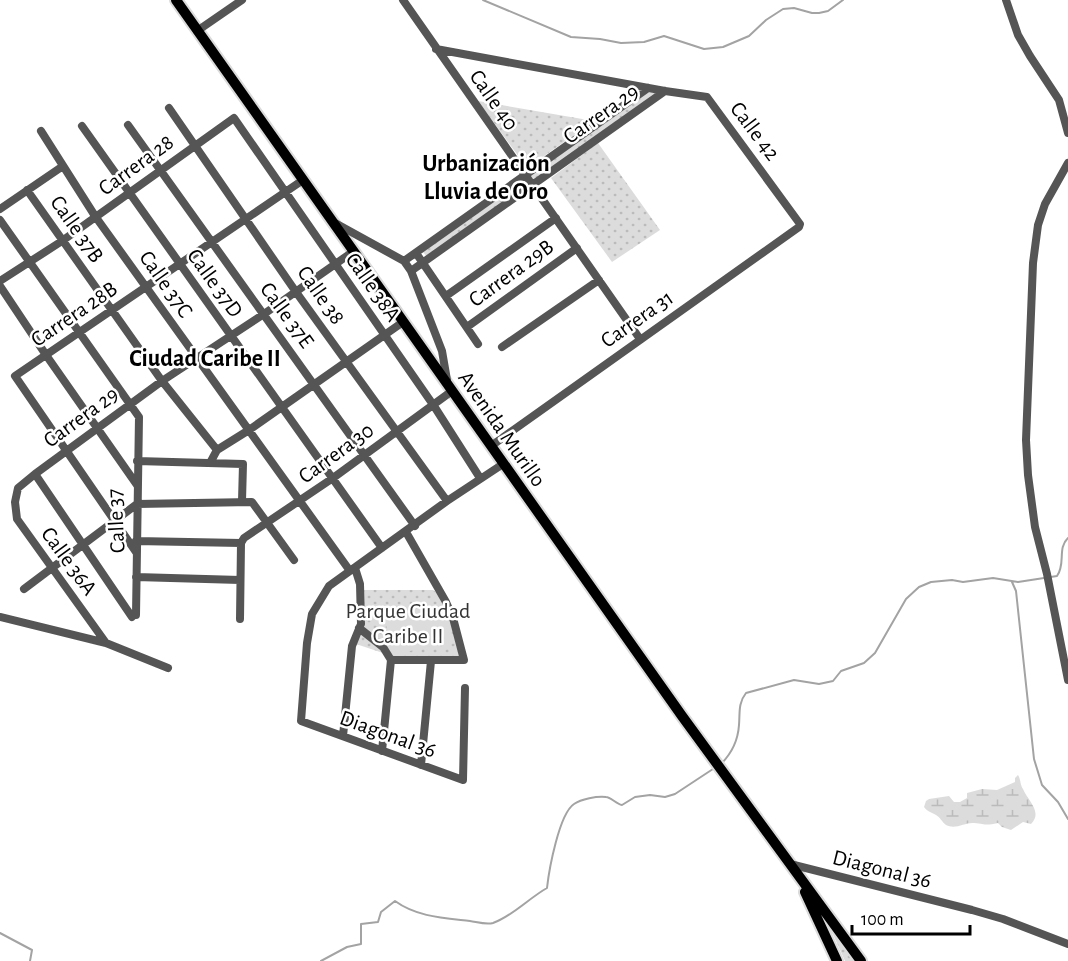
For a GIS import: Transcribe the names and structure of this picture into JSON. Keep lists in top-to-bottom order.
{
  "streets": {
    "main road": ["Avenida Murillo"],
    "street": [
      "Calle 40",
      "Carrera 29",
      "Calle 42",
      "Carrera 28",
      "Calle 37B",
      "Carrera 29B",
      "Calle 37D",
      "Calle 37C",
      "Calle 38A",
      "Calle 38",
      "Carrera 28B",
      "Calle 37E",
      "Carrera 31",
      "Carrera 30",
      "Calle 37",
      "Calle 36A",
      "Diagonal 36"
    ]
  },
  "crossings": [
    ["Calle 40", "Carrera 29"],
    ["Calle 40", "Calle 42"],
    ["Calle 40", "Carrera 29B"],
    ["Calle 40", "Carrera 31"],
    ["Carrera 29", "Calle 42"],
    ["Carrera 29", "Calle 37B"],
    ["Carrera 29", "Calle 37D"],
    ["Carrera 29", "Calle 37C"],
    ["Carrera 29", "Calle 38A"],
    ["Carrera 29", "Calle 38"],
    ["Carrera 29", "Carrera 28B"],
    ["Carrera 29", "Calle 37E"],
    ["Carrera 29", "Avenida Murillo"],
    ["Carrera 29", "Calle 37"],
    ["Carrera 29", "Calle 36A"],
    ["Calle 42", "Carrera 31"],
    ["Carrera 28", "Calle 37B"],
    ["Carrera 28", "Calle 37D"],
    ["Carrera 28", "Calle 37C"],
    ["Carrera 28", "Calle 38A"],
    ["Carrera 28", "Calle 38"],
    ["Carrera 28", "Calle 37E"],
    ["Calle 37B", "Carrera 28B"],
    ["Calle 37D", "Carrera 28B"],
    ["Calle 37D", "Carrera 30"],
    ["Calle 37C", "Carrera 28B"],
    ["Calle 37C", "Carrera 30"],
    ["Calle 37C", "Diagonal 36"],
    ["Calle 38A", "Carrera 28B"],
    ["Calle 38A", "Carrera 30"],
    ["Calle 38", "Carrera 28B"],
    ["Calle 38", "Carrera 30"],
    ["Carrera 28B", "Calle 37E"],
    ["Carrera 28B", "Avenida Murillo"],
    ["Carrera 28B", "Calle 37"],
    ["Calle 37E", "Carrera 30"],
    ["Carrera 31", "Avenida Murillo"],
    ["Avenida Murillo", "Carrera 30"],
    ["Avenida Murillo", "Diagonal 36"]
  ],
  "districts": ["Urbanización Lluvia de Oro", "Ciudad Caribe II"],
  "parks": ["Parque Ciudad Caribe II"],
  "scale_bar": "100 m"
}
